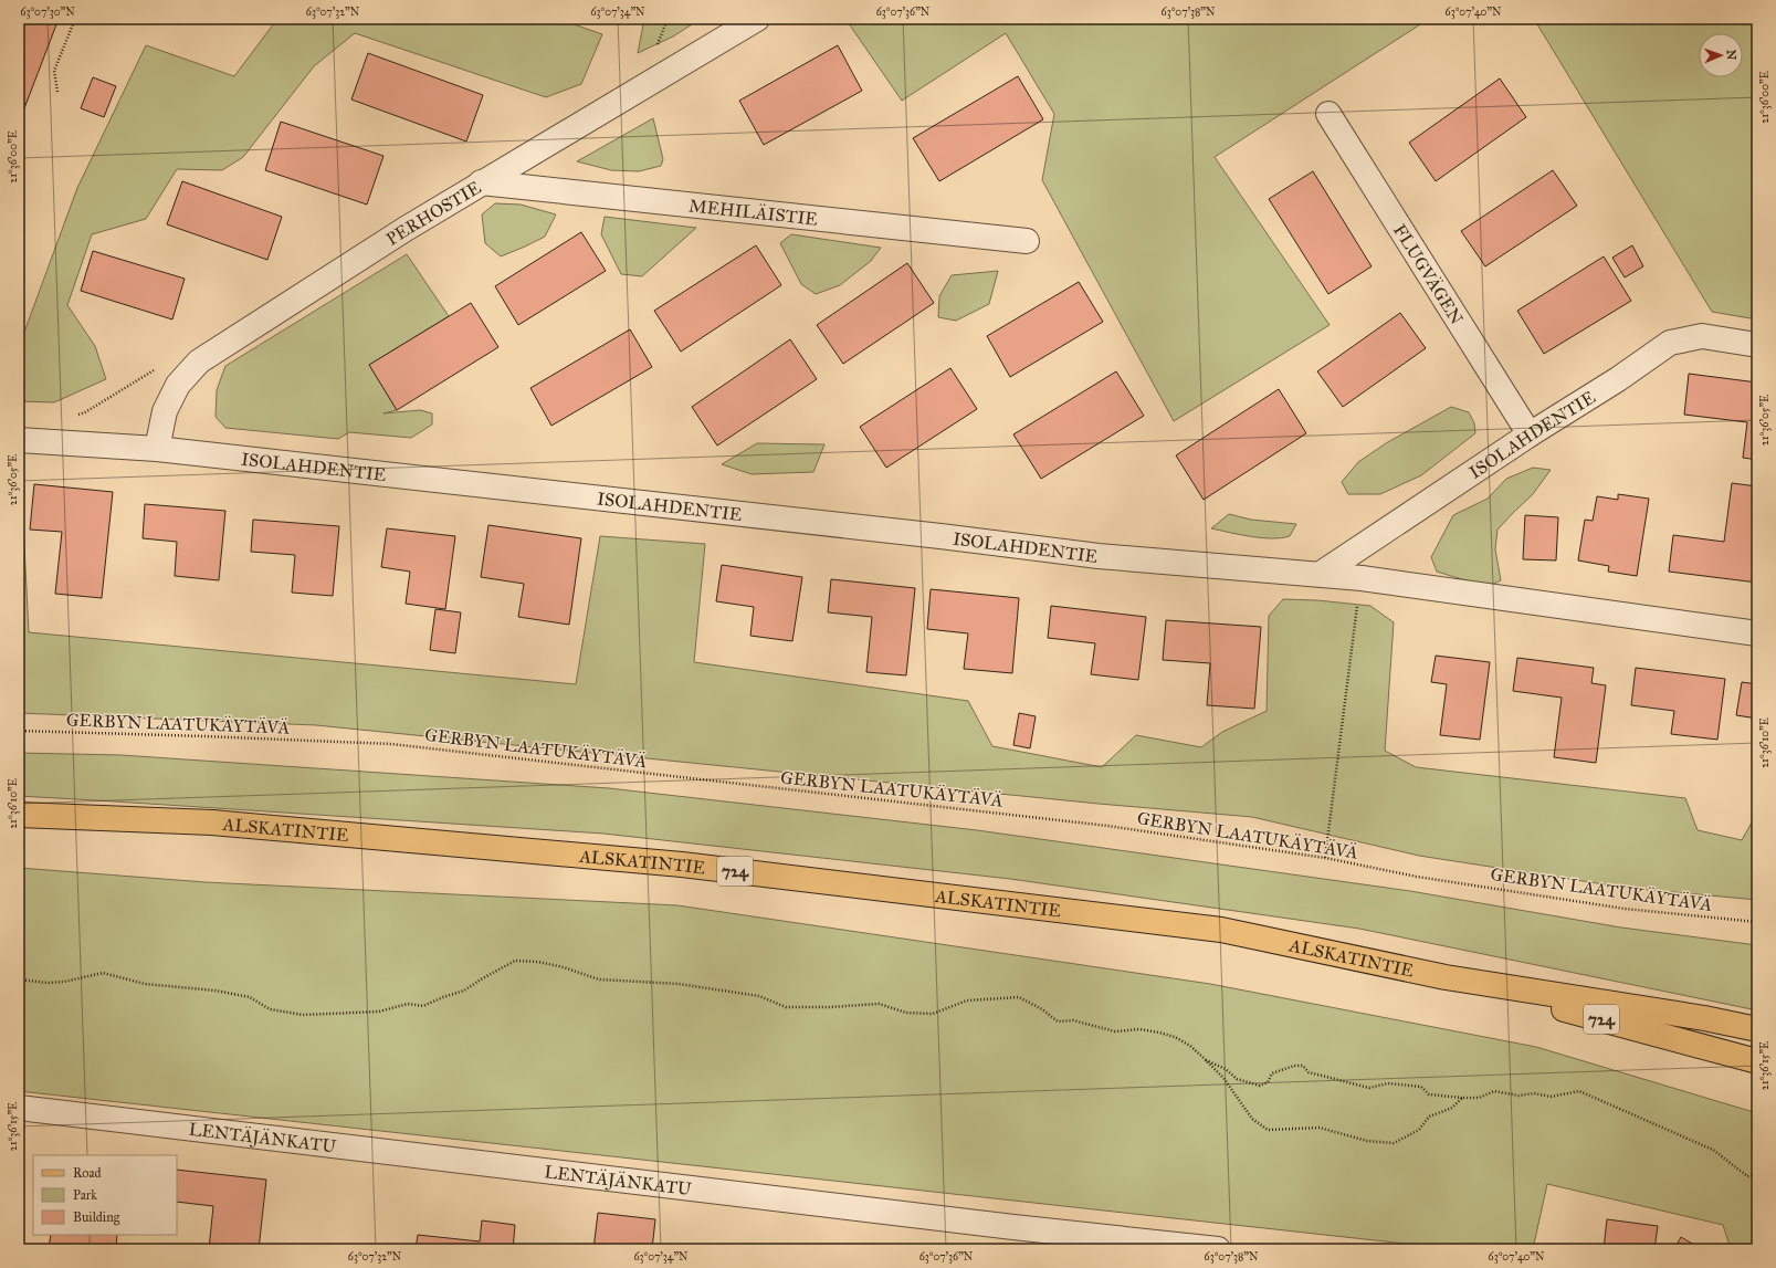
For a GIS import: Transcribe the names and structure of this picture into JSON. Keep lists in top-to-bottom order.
{
  "streets": {
    "main road": ["ALSKATINTIE", "724"],
    "street": [
      "PERHOSTIE",
      "MEHILÄISTIE",
      "FLUGVÄGEN",
      "ISOLAHDENTIE",
      "LENTÄJÄNKATU"
    ],
    "path": ["GERBYN LAATUKÄYTÄVÄ"]
  },
  "crossings": [
    ["PERHOSTIE", "MEHILÄISTIE"],
    ["PERHOSTIE", "ISOLAHDENTIE"],
    ["FLUGVÄGEN", "ISOLAHDENTIE"]
  ],
  "legend": ["Road", "Park", "Building"],
  "north": "right",
  "coordinates": [
    "63°07'30\"N",
    "63°07'32\"N",
    "63°07'34\"N",
    "63°07'36\"N",
    "63°07'38\"N",
    "63°07'40\"N",
    "21°36'00\"E",
    "21°36'05\"E",
    "21°36'10\"E",
    "21°36'15\"E"
  ]
}
